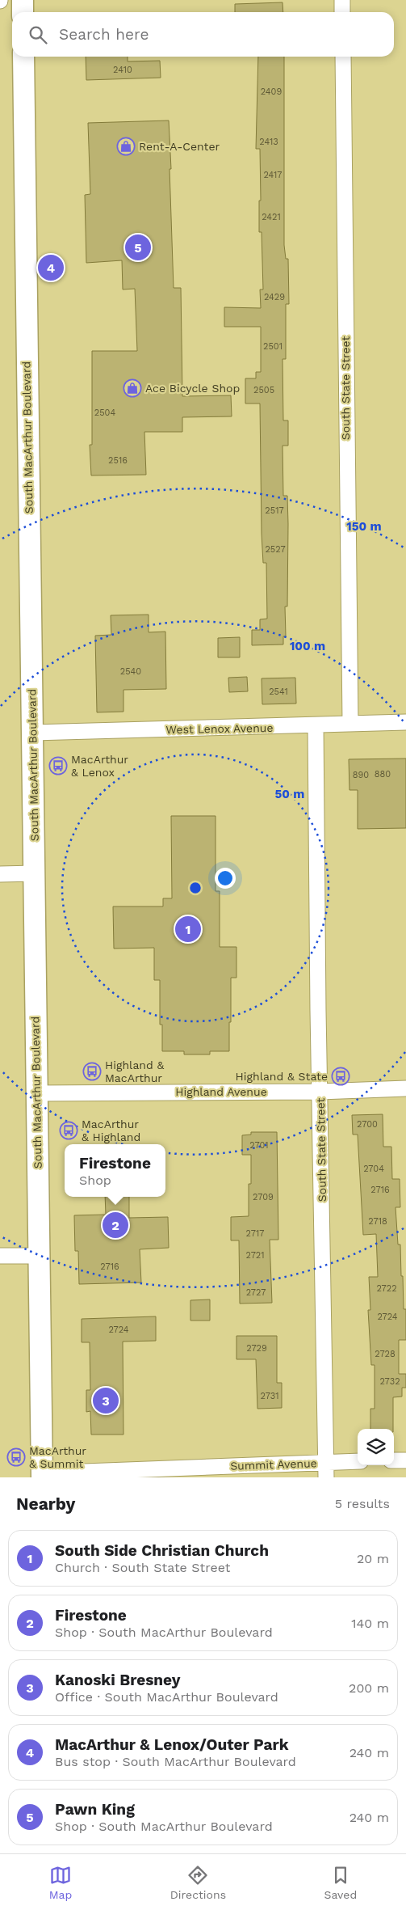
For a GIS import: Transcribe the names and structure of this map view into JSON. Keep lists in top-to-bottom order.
{
  "streets": {
    "main road": ["South MacArthur Boulevard"],
    "street": [
      "South State Street",
      "West Lenox Avenue",
      "Highland Avenue",
      "Summit Avenue"
    ]
  },
  "crossings": [
    ["South State Street", "West Lenox Avenue"],
    ["South State Street", "Highland Avenue"],
    ["South State Street", "Summit Avenue"],
    ["South MacArthur Boulevard", "West Lenox Avenue"],
    ["South MacArthur Boulevard", "Highland Avenue"],
    ["South MacArthur Boulevard", "Summit Avenue"]
  ],
  "places": {
    "shop": ["Rent-A-Center", "Ace Bicycle Shop"],
    "bus stop": [
      "MacArthur & Lenox",
      "Highland & MacArthur",
      "Highland & State",
      "MacArthur & Highland",
      "MacArthur & Summit"
    ]
  },
  "house_numbers": [
    "2410",
    "2409",
    "2413",
    "2417",
    "2421",
    "2429",
    "2501",
    "2505",
    "2504",
    "2516",
    "2517",
    "2527",
    "2540",
    "2541",
    "880",
    "890",
    "2700",
    "2701",
    "2704",
    "2716",
    "2709",
    "2718",
    "2717",
    "2721",
    "2716",
    "2722",
    "2727",
    "2724",
    "2724",
    "2729",
    "2728",
    "2732",
    "2731"
  ],
  "page": {
    "search": "Search here",
    "pins": [
      "5",
      "4",
      "1",
      "2",
      "3"
    ],
    "popup": ["Firestone", "Shop"],
    "heading": ["Nearby", "5 results"],
    "list": [
      {
        "mark": "1",
        "name": "South Side Christian Church",
        "note": "Church · South State Street",
        "value": "20 m"
      },
      {
        "mark": "2",
        "name": "Firestone",
        "note": "Shop · South MacArthur Boulevard",
        "value": "140 m"
      },
      {
        "mark": "3",
        "name": "Kanoski Bresney",
        "note": "Office · South MacArthur Boulevard",
        "value": "200 m"
      },
      {
        "mark": "4",
        "name": "MacArthur & Lenox/Outer Park",
        "note": "Bus stop · South MacArthur Boulevard",
        "value": "240 m"
      },
      {
        "mark": "5",
        "name": "Pawn King",
        "note": "Shop · South MacArthur Boulevard",
        "value": "240 m"
      }
    ],
    "nav": ["Map", "Directions", "Saved"]
  },
  "rings": ["150 m", "100 m", "50 m"]
}
